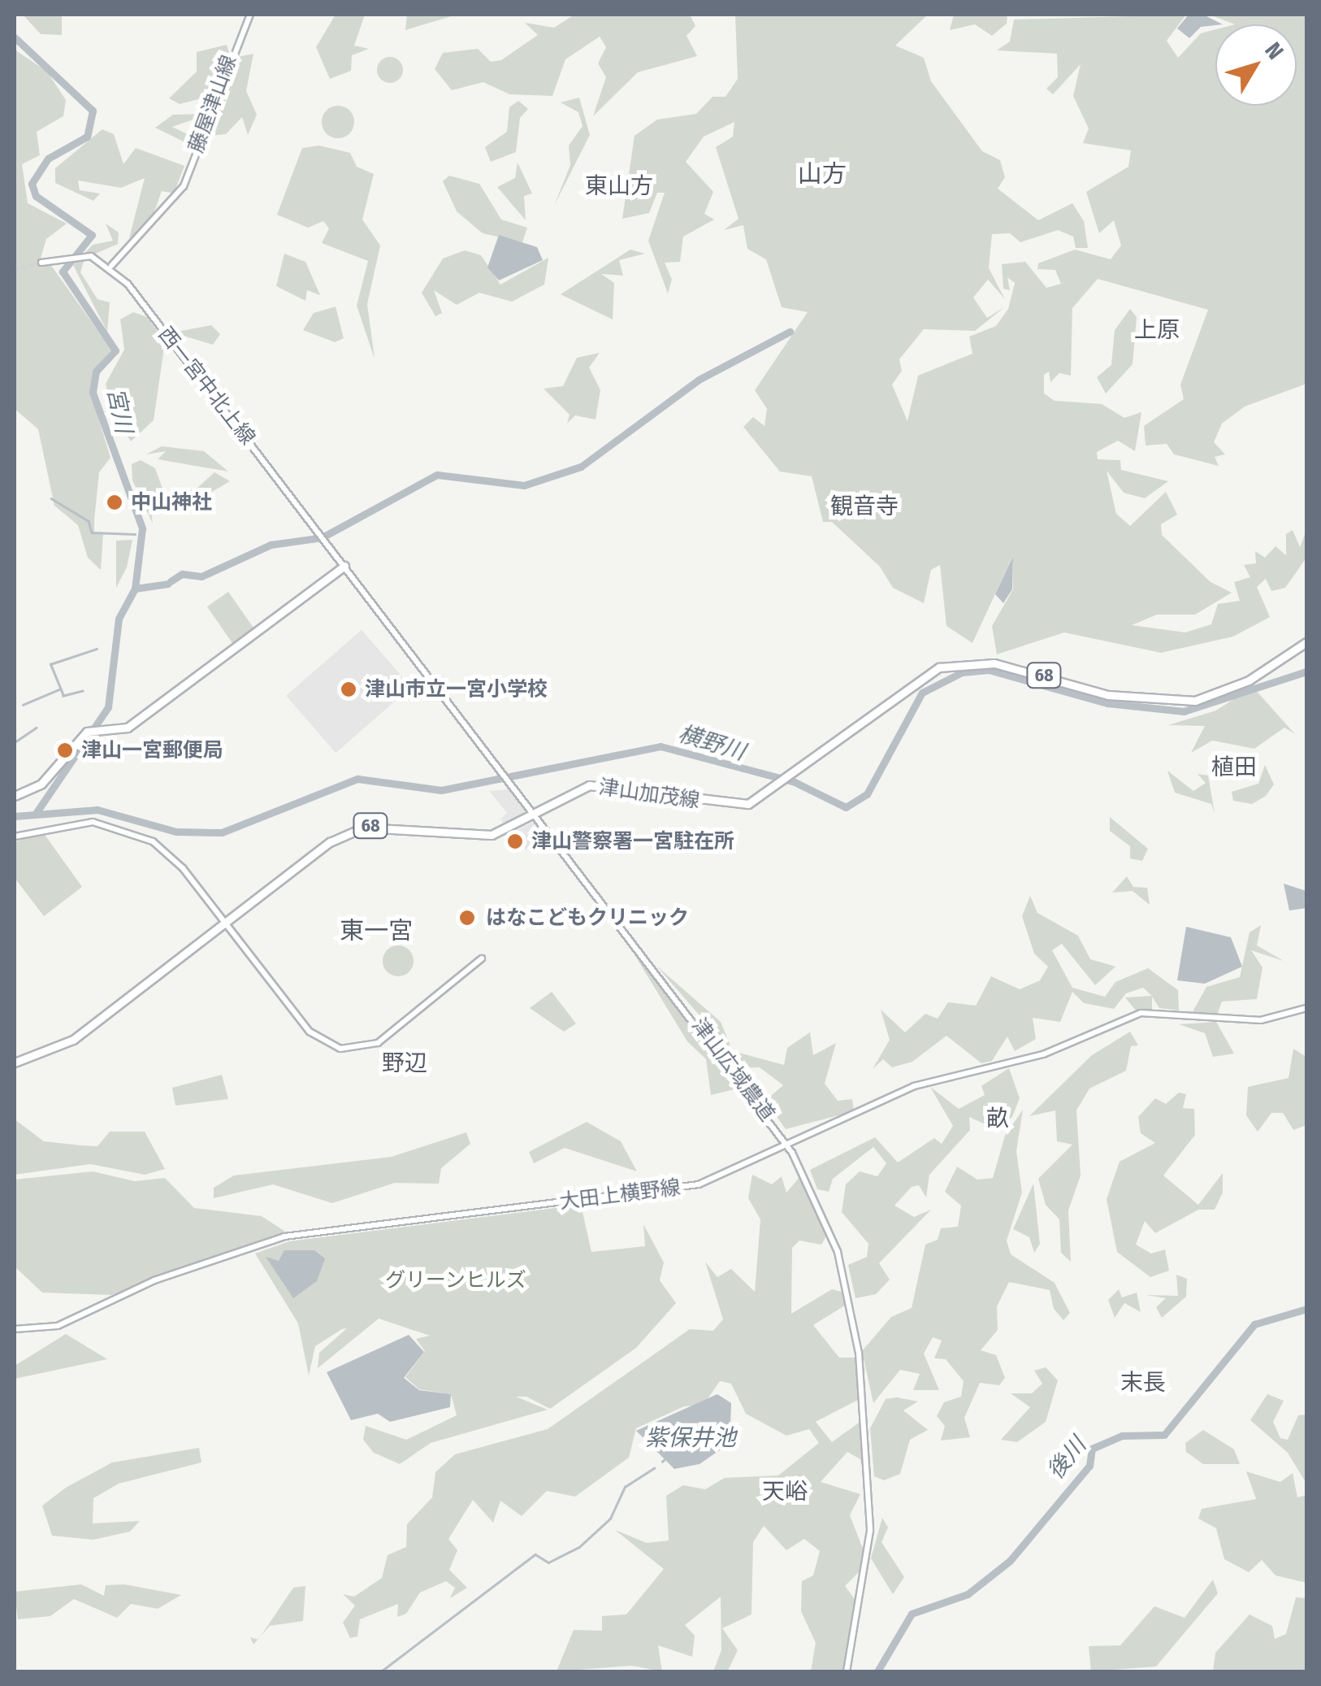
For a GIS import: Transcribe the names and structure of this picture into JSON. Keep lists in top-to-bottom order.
{
  "streets": {
    "main road": [
      "藤屋津山線",
      "西一宮中北上線",
      "68",
      "津山加茂線",
      "津山広域農道",
      "大田上横野線"
    ]
  },
  "crossings": [
    ["藤屋津山線", "西一宮中北上線"],
    ["西一宮中北上線", "津山広域農道"],
    ["津山加茂線", "津山広域農道"],
    ["津山広域農道", "大田上横野線"]
  ],
  "districts": [
    "山方",
    "東山方",
    "上原",
    "観音寺",
    "植田",
    "東一宮",
    "野辺",
    "畝",
    "末長",
    "天峪"
  ],
  "water": [
    "宮川",
    "横野川",
    "紫保井池",
    "後川"
  ],
  "parks": ["グリーンヒルズ"],
  "places": [
    "中山神社",
    "津山市立一宮小学校",
    "津山一宮郵便局",
    "津山警察署一宮駐在所",
    "はなこどもクリニック"
  ],
  "north": "top right"
}
